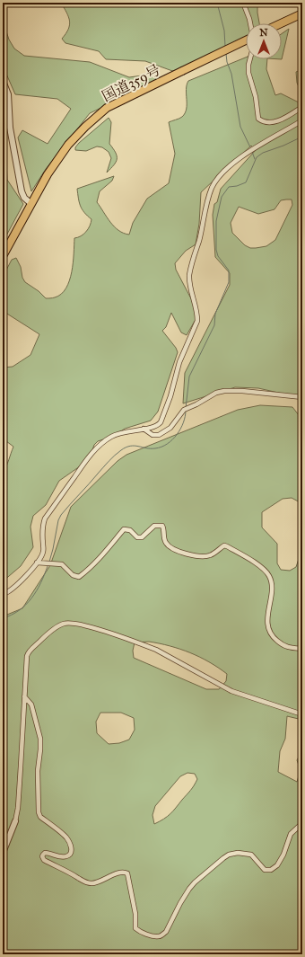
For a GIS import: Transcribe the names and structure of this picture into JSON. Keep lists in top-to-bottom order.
{
  "streets": {
    "highway": ["国道359号"]
  },
  "north": "top"
}
